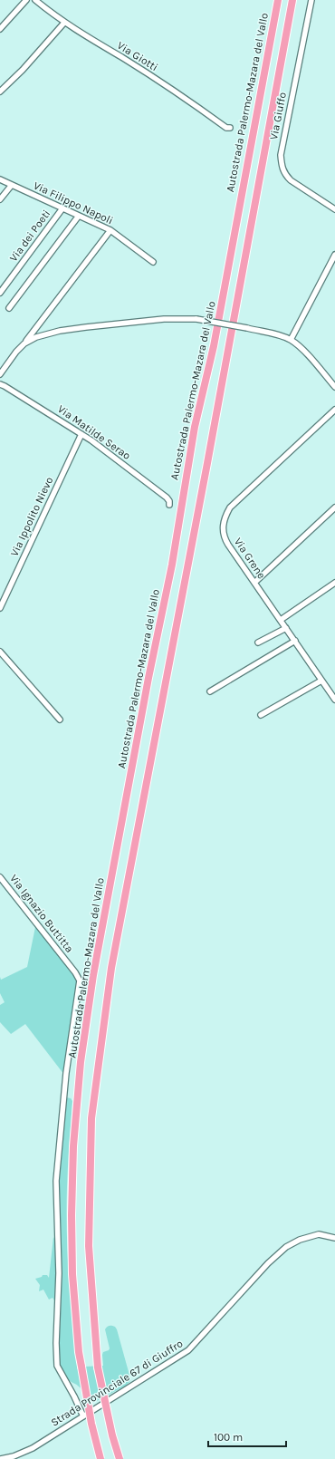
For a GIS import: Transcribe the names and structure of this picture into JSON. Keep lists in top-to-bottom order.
{
  "streets": {
    "highway": ["Autostrada Palermo-Mazara del Vallo"],
    "street": [
      "Via Giotti",
      "Via Giuffo",
      "Via Filippo Napoli",
      "Via dei Poeti",
      "Via Matilde Serao",
      "Via Ippolito Nievo",
      "Via Grene",
      "Via Ignazio Buttitta",
      "Strada Provinciale 67 di Giuffro"
    ]
  },
  "crossings": [
    ["Via Filippo Napoli", "Via dei Poeti"],
    ["Via Matilde Serao", "Via Ippolito Nievo"],
    ["Via Ignazio Buttitta", "Strada Provinciale 67 di Giuffro"]
  ],
  "scale_bar": "100 m"
}
